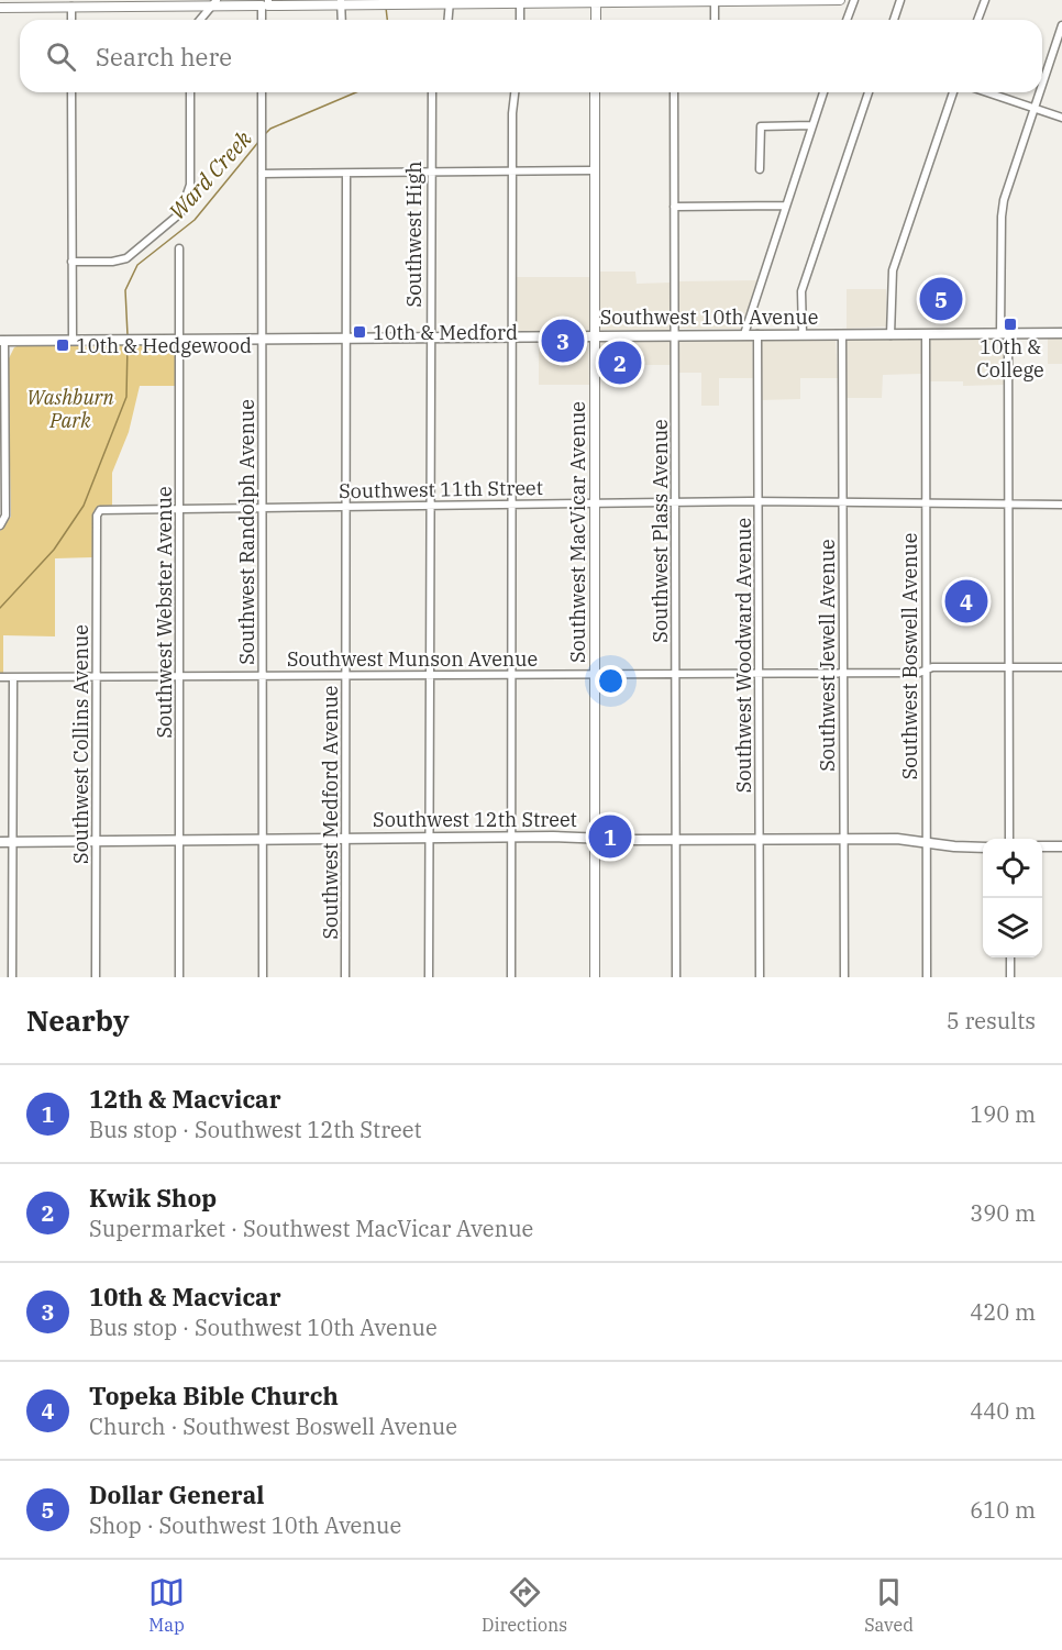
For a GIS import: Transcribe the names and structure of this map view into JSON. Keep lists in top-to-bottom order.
{
  "streets": {
    "main road": ["Southwest 10th Avenue", "Southwest 12th Street"],
    "street": [
      "Southwest High",
      "Southwest 11th Street",
      "Southwest Plass Avenue",
      "Southwest Randolph Avenue",
      "Southwest MacVicar Avenue",
      "Southwest Webster Avenue",
      "Southwest Woodward Avenue",
      "Southwest Jewell Avenue",
      "Southwest Boswell Avenue",
      "Southwest Munson Avenue",
      "Southwest Collins Avenue",
      "Southwest Medford Avenue"
    ]
  },
  "crossings": [
    ["Southwest High", "Southwest 10th Avenue"],
    ["Southwest High", "Southwest 11th Street"],
    ["Southwest High", "Southwest Munson Avenue"],
    ["Southwest High", "Southwest 12th Street"],
    ["Southwest 10th Avenue", "Southwest Plass Avenue"],
    ["Southwest 10th Avenue", "Southwest Randolph Avenue"],
    ["Southwest 10th Avenue", "Southwest MacVicar Avenue"],
    ["Southwest 10th Avenue", "Southwest Webster Avenue"],
    ["Southwest 10th Avenue", "Southwest Woodward Avenue"],
    ["Southwest 10th Avenue", "Southwest Jewell Avenue"],
    ["Southwest 10th Avenue", "Southwest Boswell Avenue"],
    ["Southwest 10th Avenue", "Southwest Medford Avenue"],
    ["Southwest 11th Street", "Southwest Plass Avenue"],
    ["Southwest 11th Street", "Southwest Randolph Avenue"],
    ["Southwest 11th Street", "Southwest MacVicar Avenue"],
    ["Southwest 11th Street", "Southwest Webster Avenue"],
    ["Southwest 11th Street", "Southwest Woodward Avenue"],
    ["Southwest 11th Street", "Southwest Jewell Avenue"],
    ["Southwest 11th Street", "Southwest Boswell Avenue"],
    ["Southwest 11th Street", "Southwest Collins Avenue"],
    ["Southwest 11th Street", "Southwest Medford Avenue"],
    ["Southwest Plass Avenue", "Southwest Munson Avenue"],
    ["Southwest Plass Avenue", "Southwest 12th Street"],
    ["Southwest Randolph Avenue", "Southwest Munson Avenue"],
    ["Southwest Randolph Avenue", "Southwest 12th Street"],
    ["Southwest MacVicar Avenue", "Southwest Munson Avenue"],
    ["Southwest MacVicar Avenue", "Southwest 12th Street"],
    ["Southwest Webster Avenue", "Southwest Munson Avenue"],
    ["Southwest Webster Avenue", "Southwest 12th Street"],
    ["Southwest Woodward Avenue", "Southwest Munson Avenue"],
    ["Southwest Woodward Avenue", "Southwest 12th Street"],
    ["Southwest Jewell Avenue", "Southwest Munson Avenue"],
    ["Southwest Jewell Avenue", "Southwest 12th Street"],
    ["Southwest Boswell Avenue", "Southwest Munson Avenue"],
    ["Southwest Boswell Avenue", "Southwest 12th Street"],
    ["Southwest Munson Avenue", "Southwest Collins Avenue"],
    ["Southwest Munson Avenue", "Southwest Medford Avenue"],
    ["Southwest Collins Avenue", "Southwest 12th Street"],
    ["Southwest Medford Avenue", "Southwest 12th Street"]
  ],
  "water": ["Ward Creek"],
  "parks": ["Washburn Park"],
  "places": {
    "transit": ["10th & College", "10th & Medford", "10th & Hedgewood"]
  },
  "page": {
    "search": "Search here",
    "pins": [
      "5",
      "3",
      "2",
      "4",
      "1"
    ],
    "heading": ["Nearby", "5 results"],
    "list": [
      {
        "mark": "1",
        "name": "12th & Macvicar",
        "note": "Bus stop · Southwest 12th Street",
        "value": "190 m"
      },
      {
        "mark": "2",
        "name": "Kwik Shop",
        "note": "Supermarket · Southwest MacVicar Avenue",
        "value": "390 m"
      },
      {
        "mark": "3",
        "name": "10th & Macvicar",
        "note": "Bus stop · Southwest 10th Avenue",
        "value": "420 m"
      },
      {
        "mark": "4",
        "name": "Topeka Bible Church",
        "note": "Church · Southwest Boswell Avenue",
        "value": "440 m"
      },
      {
        "mark": "5",
        "name": "Dollar General",
        "note": "Shop · Southwest 10th Avenue",
        "value": "610 m"
      }
    ],
    "nav": ["Map", "Directions", "Saved"]
  }
}
